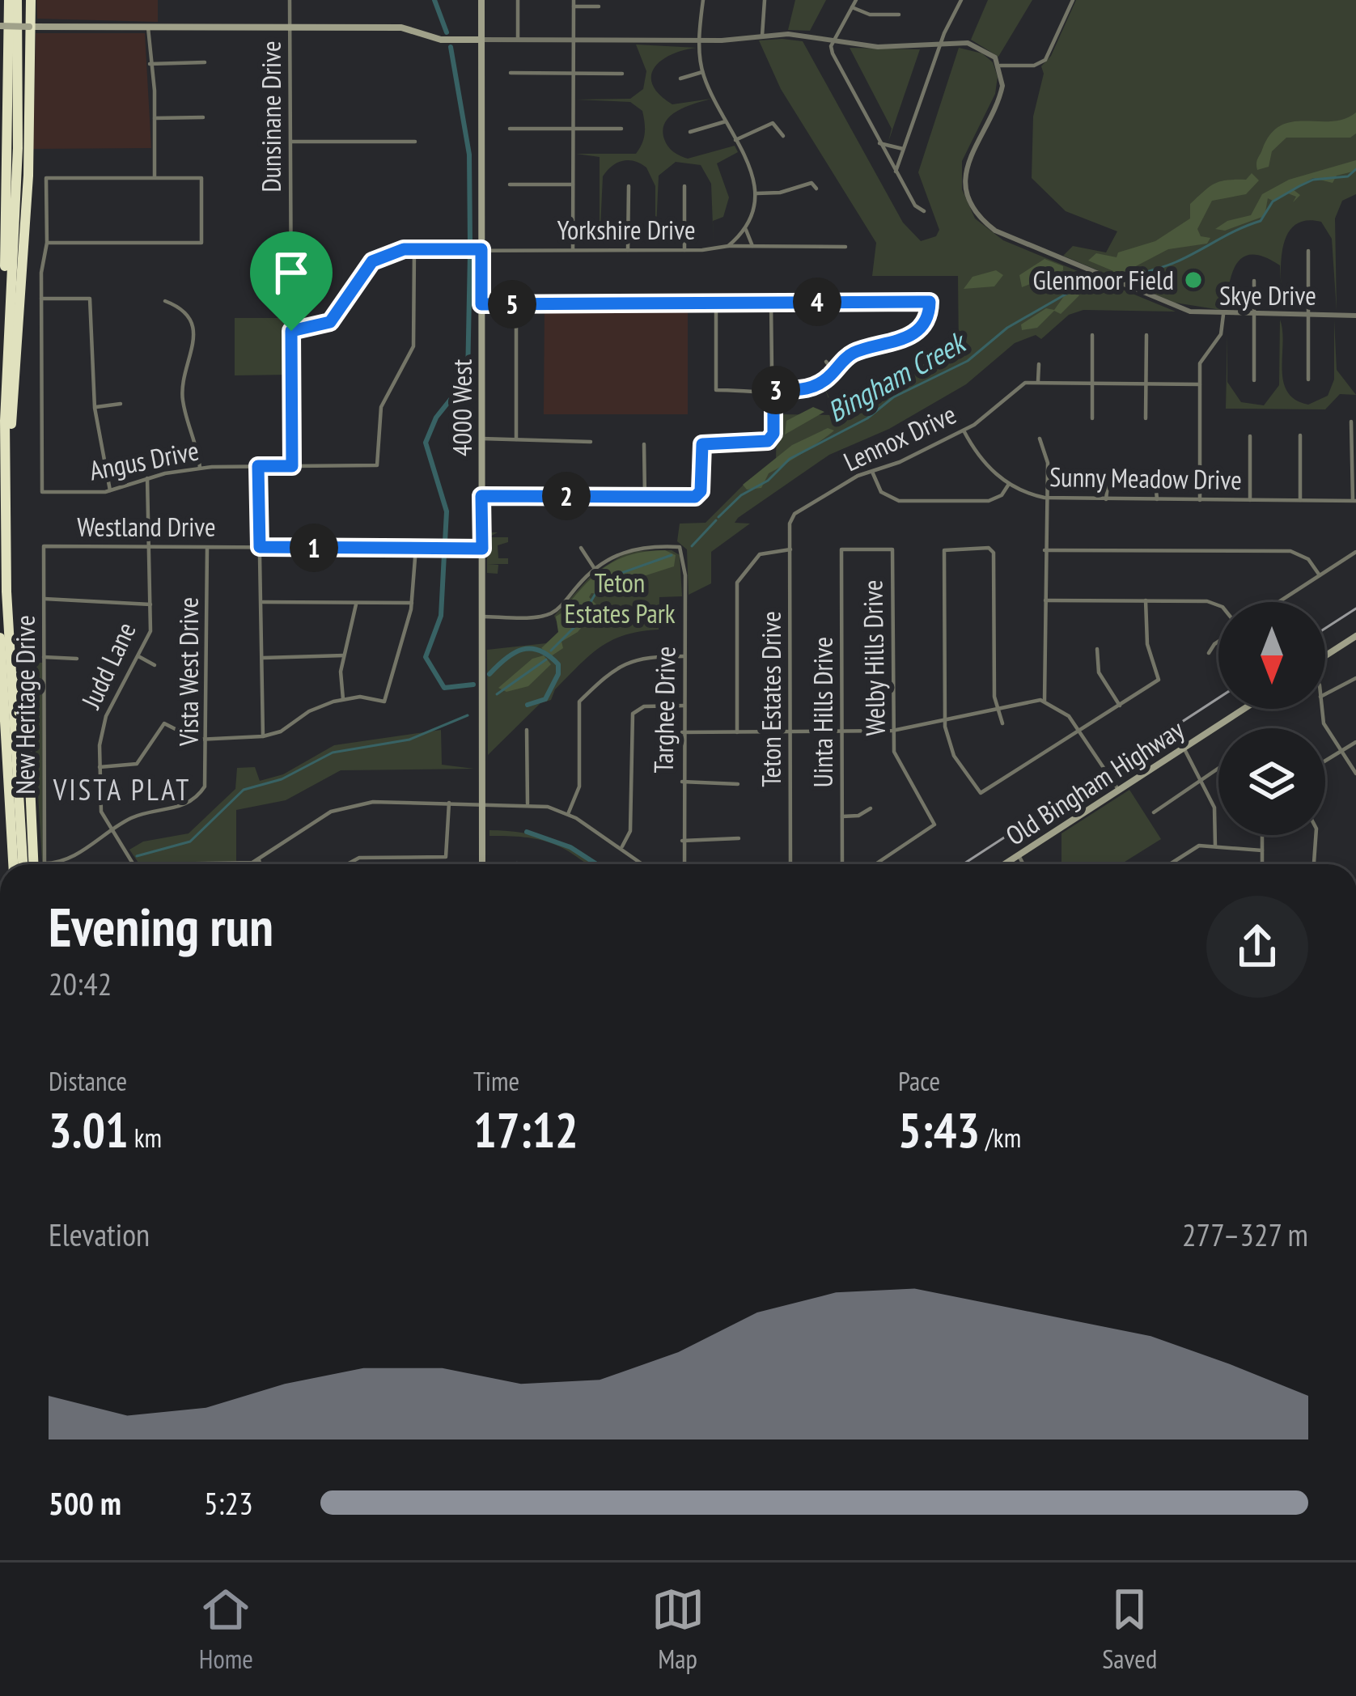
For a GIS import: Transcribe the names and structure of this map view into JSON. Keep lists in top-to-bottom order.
{
  "streets": {
    "main road": ["4000 West", "Old Bingham Highway"],
    "street": [
      "Dunsinane Drive",
      "Yorkshire Drive",
      "Skye Drive",
      "Lennox Drive",
      "Angus Drive",
      "Sunny Meadow Drive",
      "Westland Drive",
      "Welby Hills Drive",
      "Judd Lane",
      "Vista West Drive",
      "Teton Estates Drive",
      "New Heritage Drive",
      "Targhee Drive",
      "Uinta Hills Drive"
    ]
  },
  "crossings": [
    ["Dunsinane Drive", "Yorkshire Drive"],
    ["Dunsinane Drive", "Angus Drive"],
    ["Yorkshire Drive", "4000 West"],
    ["Yorkshire Drive", "Angus Drive"],
    ["4000 West", "Westland Drive"],
    ["Lennox Drive", "Sunny Meadow Drive"],
    ["Lennox Drive", "Teton Estates Drive"],
    ["Angus Drive", "Judd Lane"],
    ["Westland Drive", "Judd Lane"],
    ["Westland Drive", "Vista West Drive"],
    ["Westland Drive", "New Heritage Drive"],
    ["Welby Hills Drive", "Uinta Hills Drive"],
    ["Judd Lane", "Vista West Drive"],
    ["Vista West Drive", "New Heritage Drive"]
  ],
  "districts": ["VISTA PLAT"],
  "water": ["Bingham Creek"],
  "parks": ["Teton Estates Park"],
  "places": ["Glenmoor Field"],
  "north": "bottom",
  "page": {
    "pins": [
      "4",
      "5",
      "3",
      "2",
      "1"
    ],
    "heading": ["Evening run", "20:42"],
    "stats": [
      ["Distance", "3.01 km"],
      ["Time", "17:12"],
      ["Pace", "5:43 /km"]
    ],
    "chart": ["Elevation", "277–327 m"],
    "list": [
      {
        "name": "500 m",
        "note": "5:23"
      }
    ],
    "tabs": ["Home", "Map", "Saved"]
  }
}
